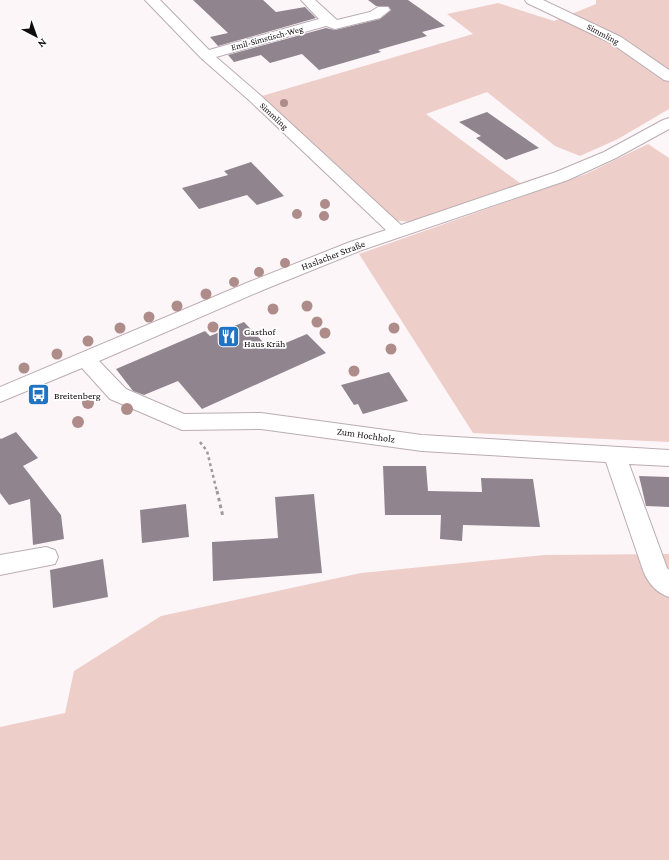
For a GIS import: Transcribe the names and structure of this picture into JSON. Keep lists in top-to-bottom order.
{
  "streets": {
    "street": [
      "Simmling",
      "Emil-Simstisch-Weg",
      "Haslacher Straße",
      "Zum Hochholz"
    ]
  },
  "crossings": [
    ["Simmling", "Emil-Simstisch-Weg"],
    ["Simmling", "Haslacher Straße"],
    ["Haslacher Straße", "Zum Hochholz"]
  ],
  "places": {
    "restaurant": ["Gasthof Haus Kräh"],
    "bus stop": ["Breitenberg"]
  },
  "north": "bottom right"
}
